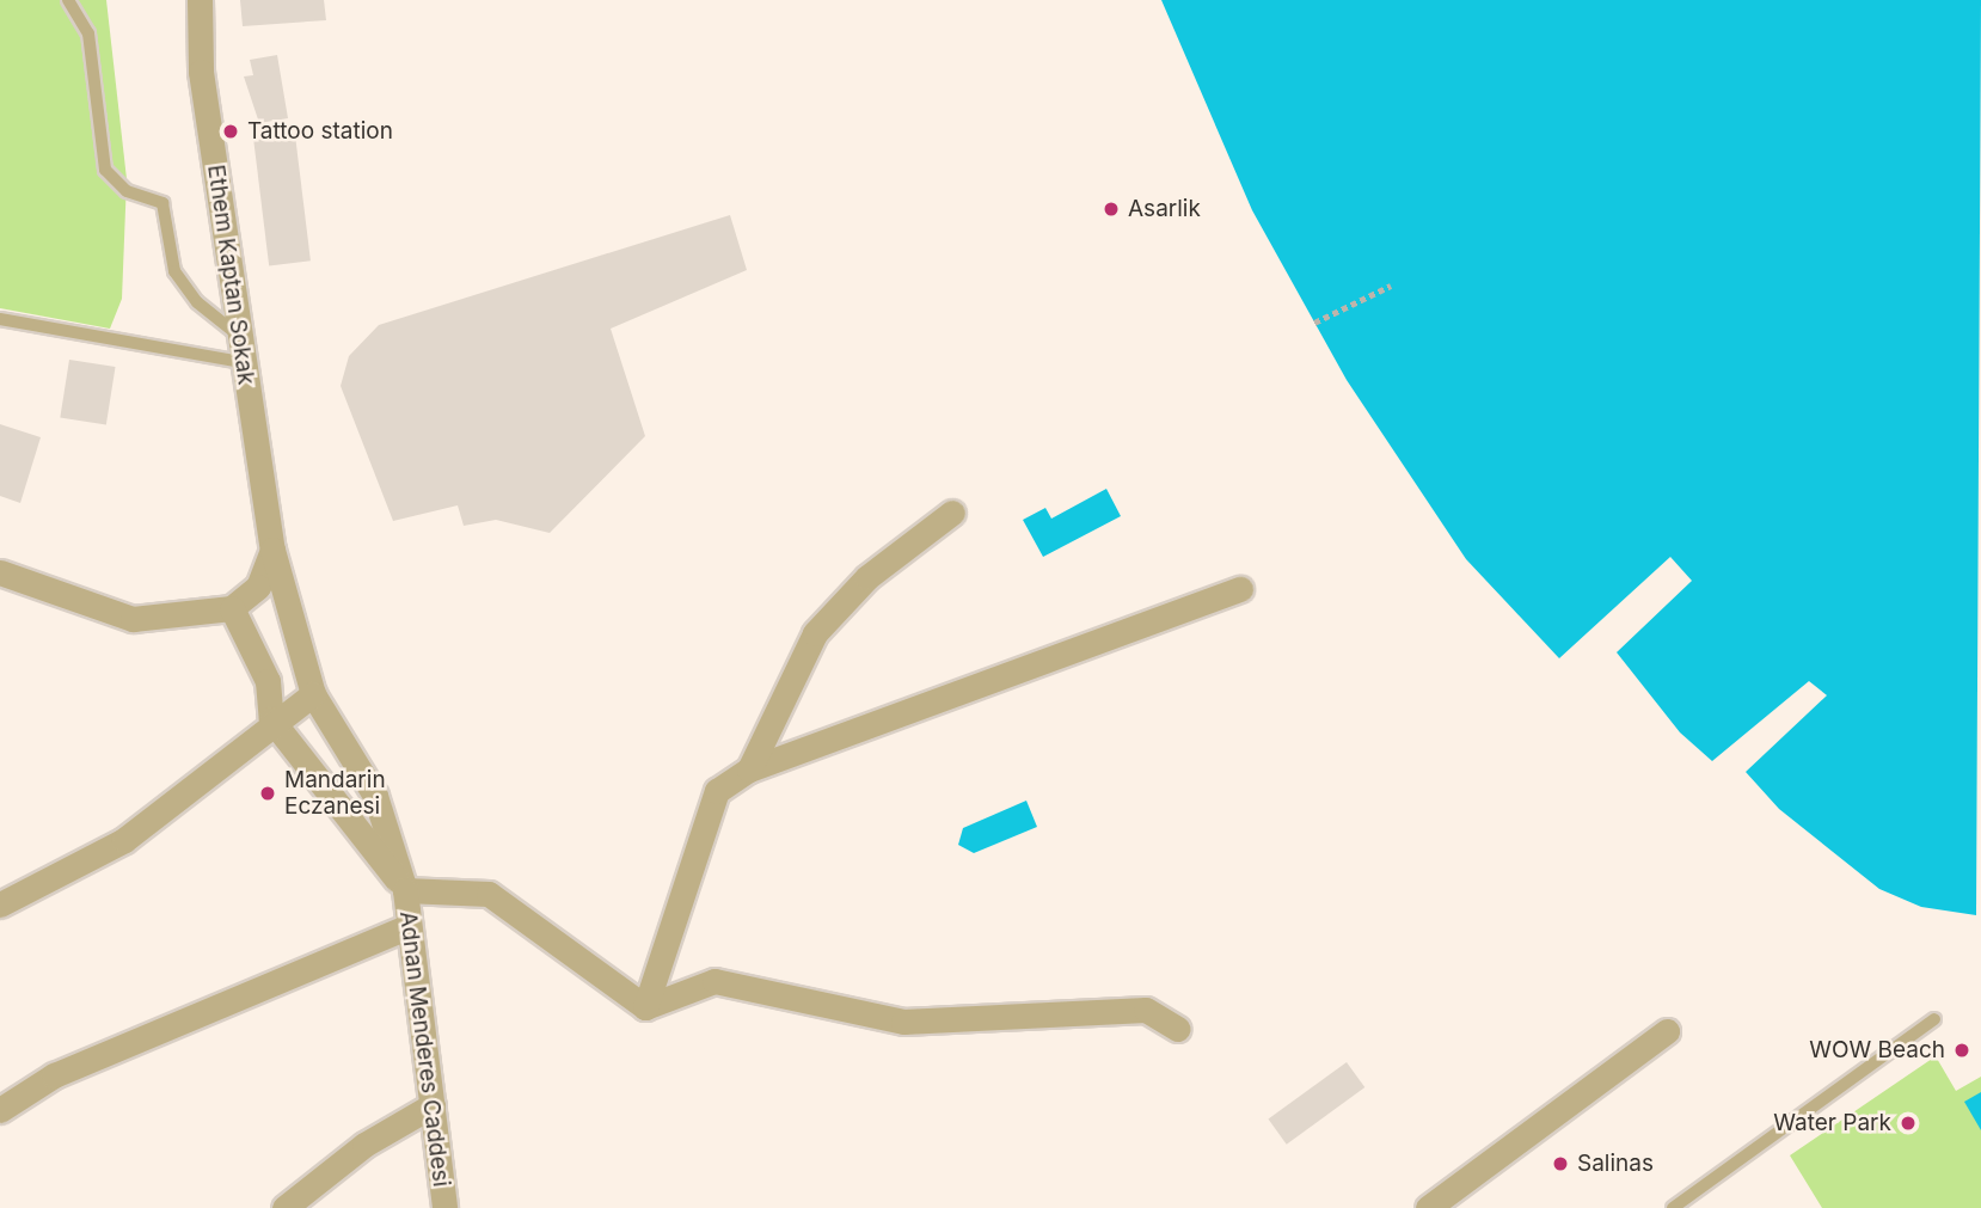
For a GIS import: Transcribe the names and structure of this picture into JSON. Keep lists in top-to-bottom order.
{
  "streets": {
    "street": ["Ethem Kaptan Sokak", "Adnan Menderes Caddesi"]
  },
  "crossings": [
    ["Ethem Kaptan Sokak", "Adnan Menderes Caddesi"]
  ],
  "places": [
    "Tattoo station",
    "Asarlik",
    "Mandarin Eczanesi",
    "WOW Beach",
    "Water Park",
    "Salinas"
  ]
}
